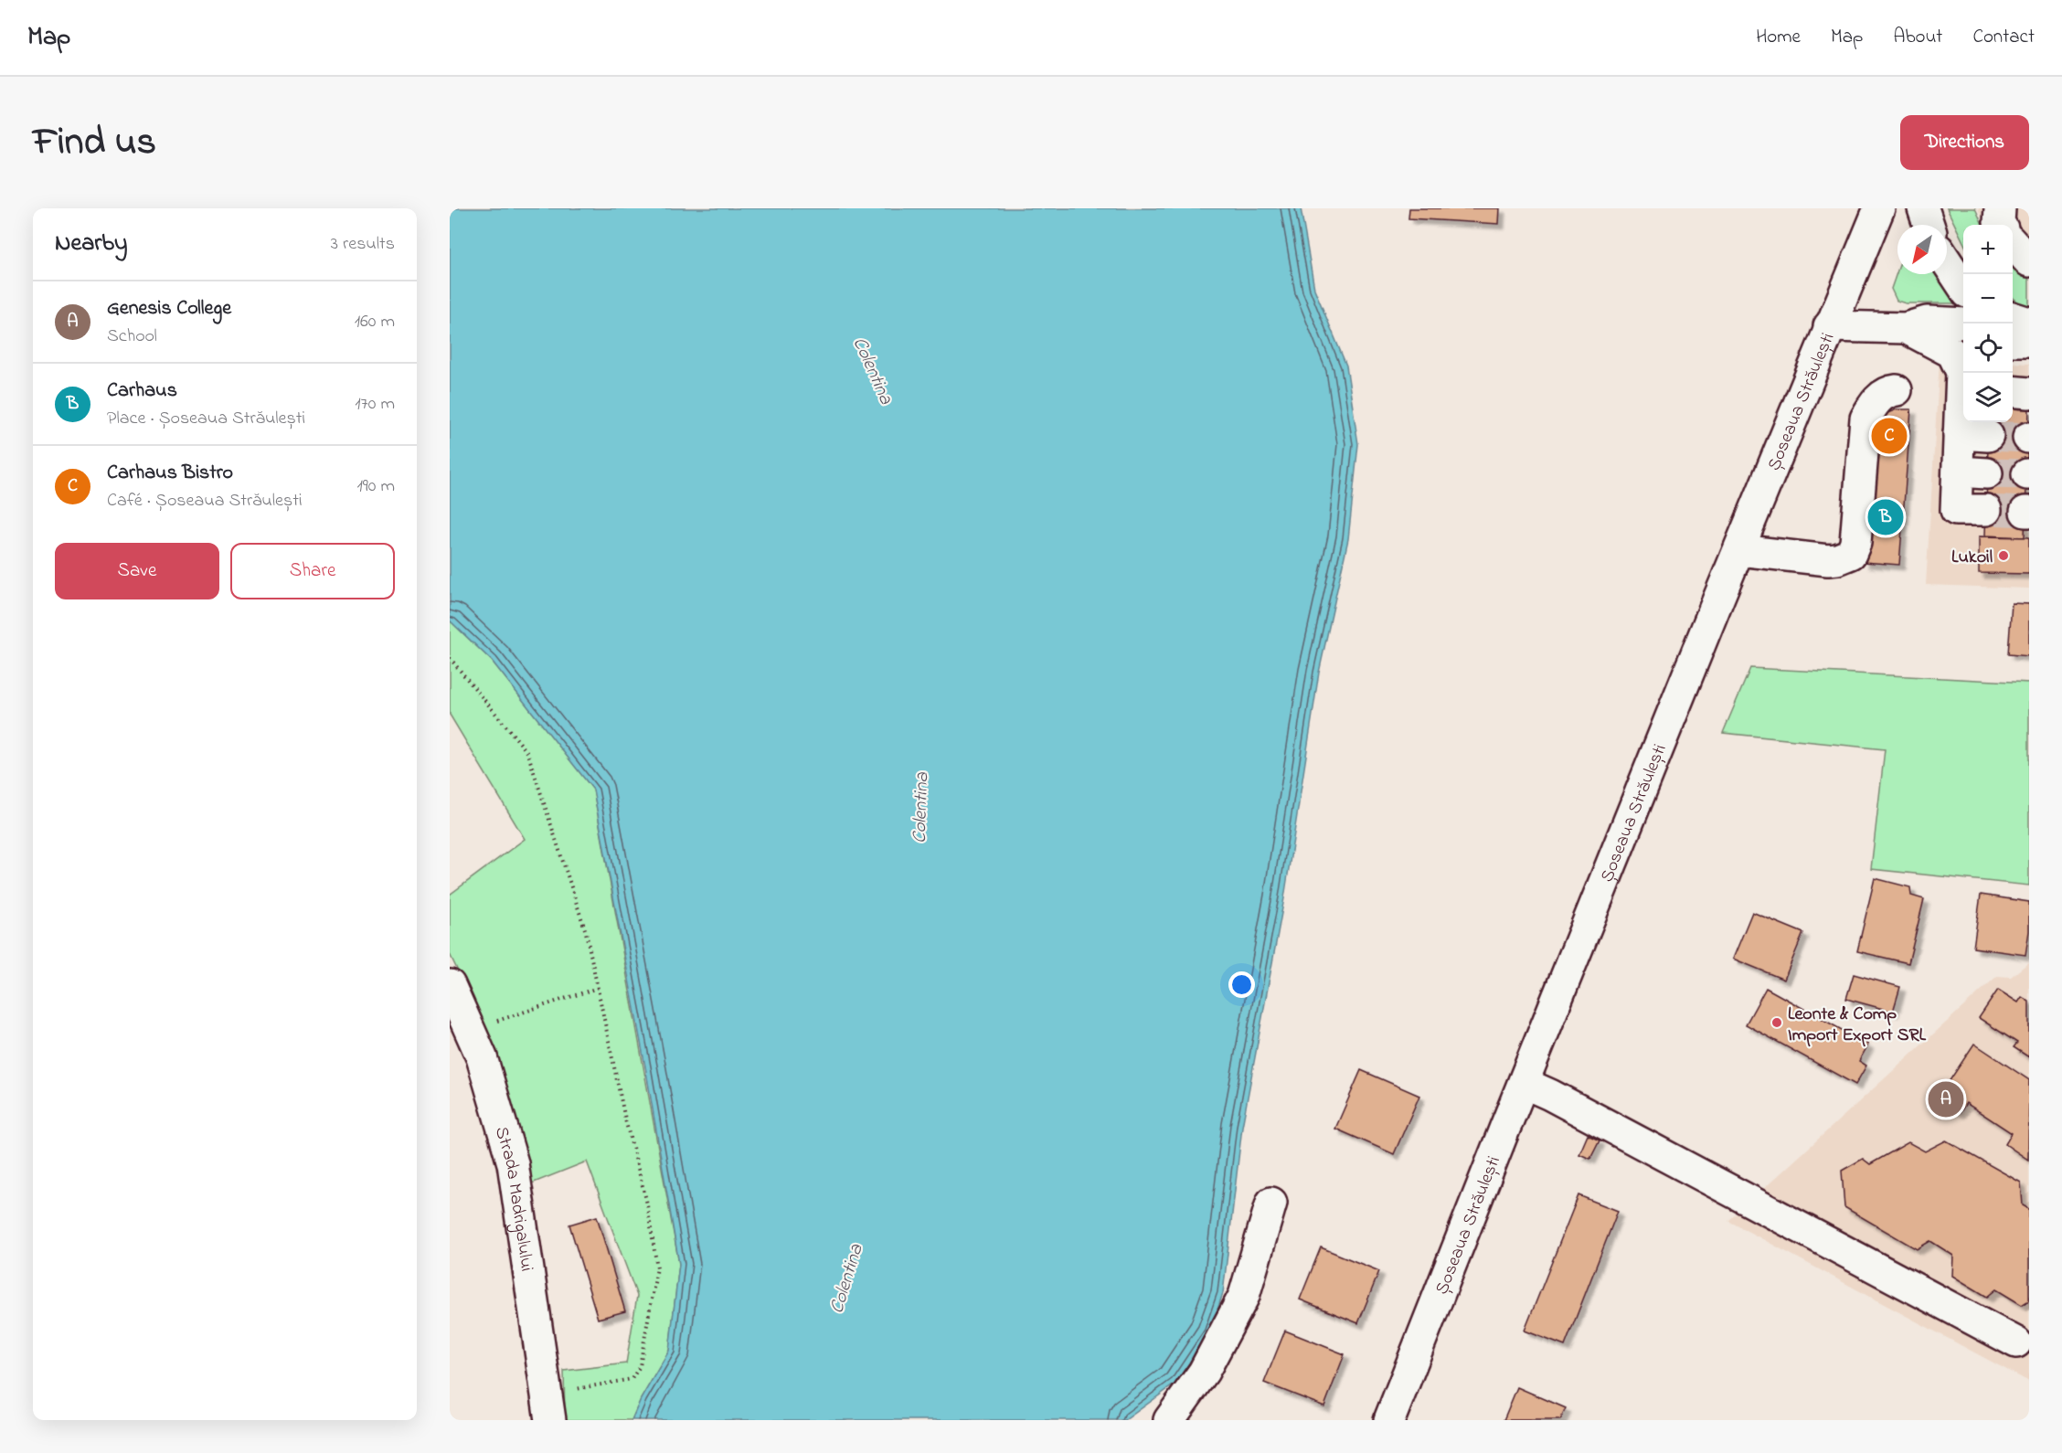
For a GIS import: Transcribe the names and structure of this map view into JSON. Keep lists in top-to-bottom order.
{
  "streets": {
    "street": ["Șoseaua Străulești", "Strada Madrigalului"]
  },
  "water": ["Colentina"],
  "places": ["Lukoil", "Leonte & Comp Import Export SRL"],
  "north": "bottom left",
  "page": {
    "header": "Map",
    "nav": [
      "Home",
      "Map",
      "About",
      "Contact"
    ],
    "title": "Find us",
    "buttons": [
      "Directions",
      ["Save", "Share"]
    ],
    "heading": ["Nearby", "3 results"],
    "map_buttons": ["+", "−"],
    "list": [
      {
        "mark": "A",
        "name": "Genesis College",
        "note": "School",
        "value": "160 m"
      },
      {
        "mark": "B",
        "name": "Carhaus",
        "note": "Place · Șoseaua Străulești",
        "value": "170 m"
      },
      {
        "mark": "C",
        "name": "Carhaus Bistro",
        "note": "Café · Șoseaua Străulești",
        "value": "190 m"
      }
    ],
    "pins": ["C", "B", "A"]
  }
}
